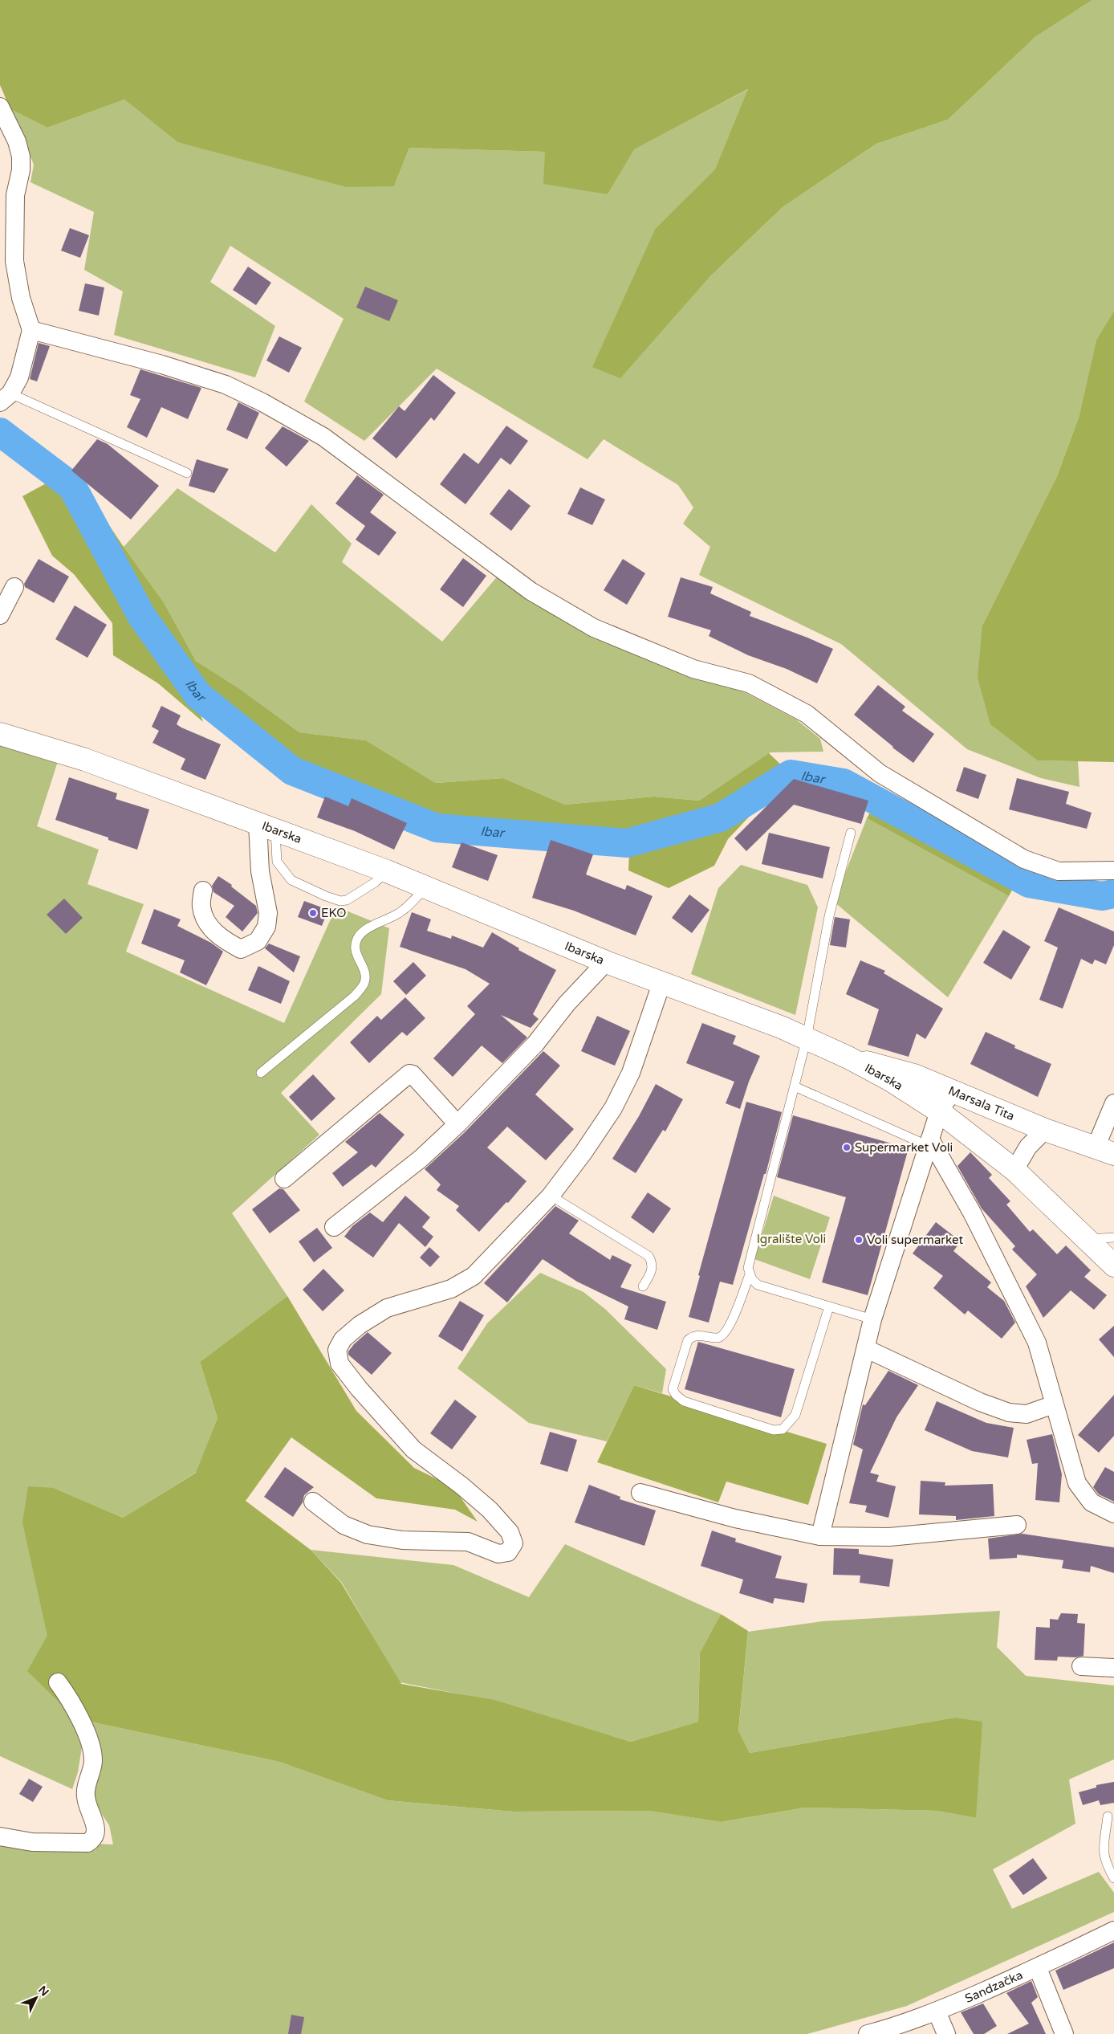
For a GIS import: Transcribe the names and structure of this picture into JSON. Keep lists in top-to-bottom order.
{
  "streets": {
    "main road": ["Ibarska", "Marsala Tita"],
    "street": ["Sandzačka"]
  },
  "crossings": [
    ["Ibarska", "Marsala Tita"]
  ],
  "water": ["Ibar"],
  "parks": ["Igralište Voli"],
  "places": ["EKO", "Supermarket Voli", "Voli supermarket"],
  "north": "top right"
}
